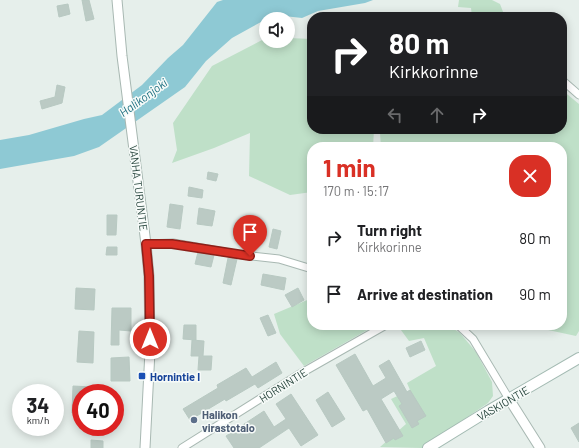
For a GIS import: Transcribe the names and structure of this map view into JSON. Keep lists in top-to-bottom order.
{
  "streets": {
    "main road": ["VASKIONTIE"],
    "street": ["VANHA TURUNTIE", "HORNINTIE"]
  },
  "water": ["Halikonjoki"],
  "places": {
    "transit": ["Hornintie I"],
    "other": ["Halikon virastotalo"]
  },
  "page": {
    "turn": ["80 m", "Kirkkorinne"],
    "heading": ["1 min", "170 m · 15:17"],
    "list": [
      {
        "name": "Turn right",
        "note": "Kirkkorinne",
        "value": "80 m"
      },
      {
        "name": "Arrive at destination",
        "value": "90 m"
      }
    ],
    "speed": "34 km/h",
    "limit": "40"
  }
}
